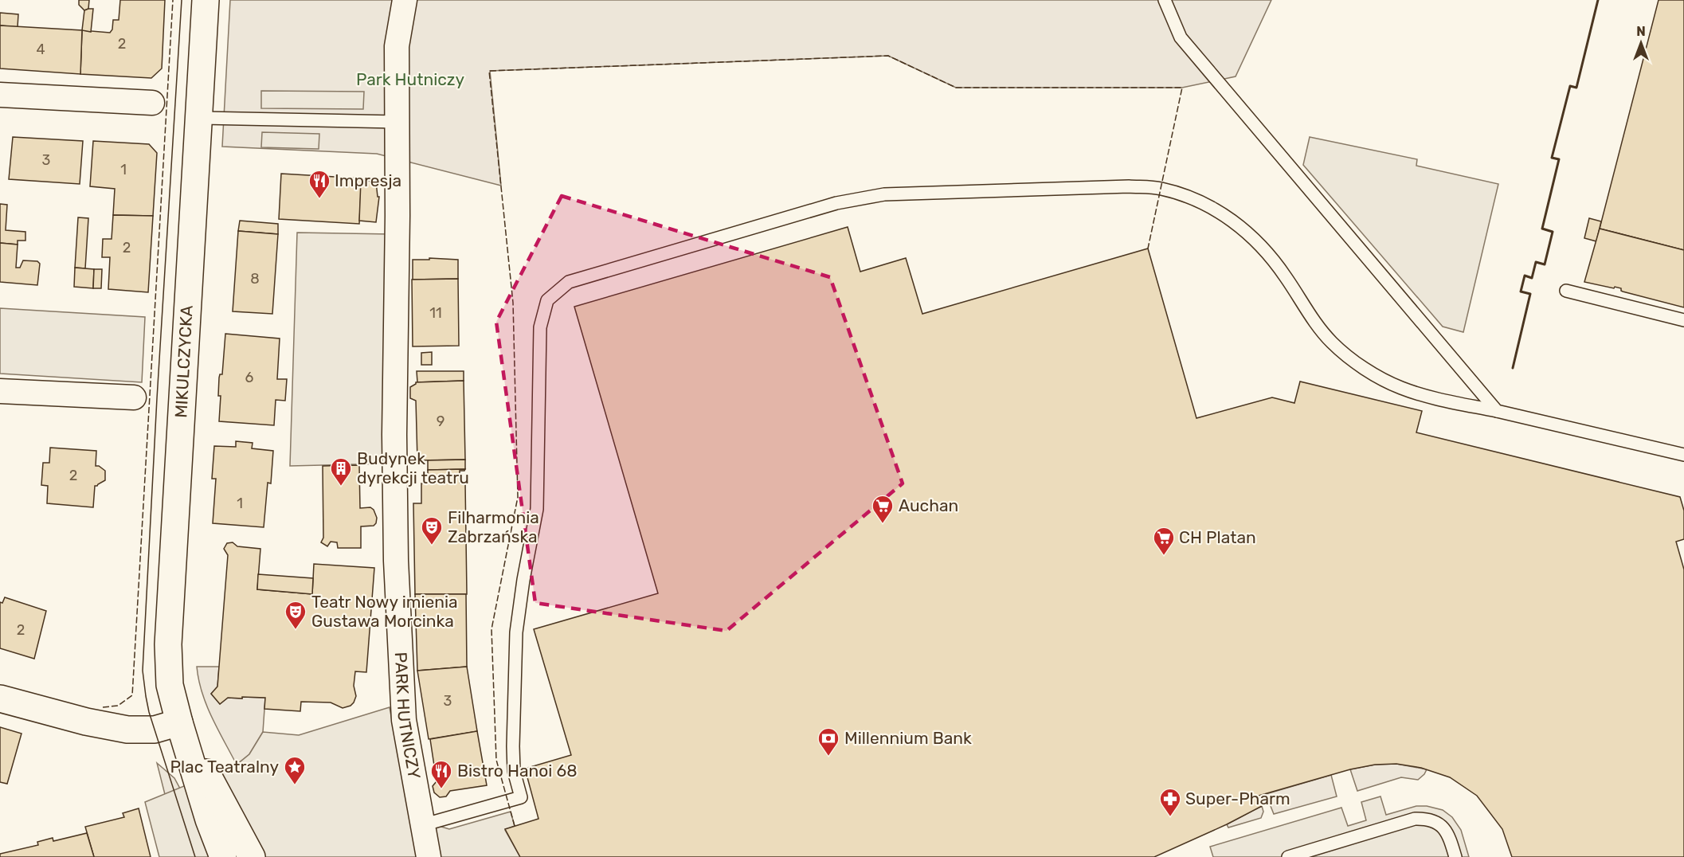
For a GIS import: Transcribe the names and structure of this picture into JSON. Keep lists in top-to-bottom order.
{
  "streets": {
    "main road": ["MIKULCZYCKA"],
    "street": ["PARK HUTNICZY"]
  },
  "parks": ["Park Hutniczy"],
  "places": {
    "restaurant": ["Impresja", "Bistro Hanoi 68"],
    "building": ["Budynek dyrekcji teatru"],
    "supermarket": ["Auchan", "CH Platan"],
    "theatre": ["Filharmonia Zabrzańska", "Teatr Nowy imienia Gustawa Morcinka"],
    "bank": ["Millennium Bank"],
    "place": ["Plac Teatralny"],
    "pharmacy": ["Super-Pharm"]
  },
  "house_numbers": [
    "2",
    "4",
    "3",
    "1",
    "2",
    "8",
    "11",
    "6",
    "9",
    "2",
    "1",
    "2",
    "3"
  ],
  "north": "top"
}
